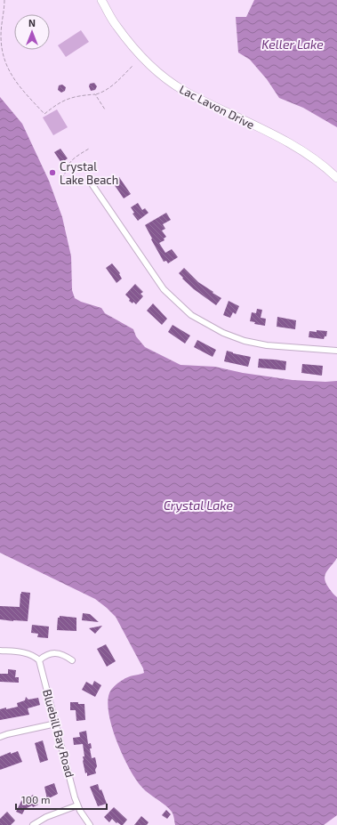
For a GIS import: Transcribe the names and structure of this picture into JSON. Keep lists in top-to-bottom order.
{
  "streets": {
    "street": ["Lac Lavon Drive", "Bluebill Bay Road"]
  },
  "water": ["Keller Lake", "Crystal Lake"],
  "places": ["Crystal Lake Beach"],
  "scale_bar": "100 m",
  "north": "top"
}
